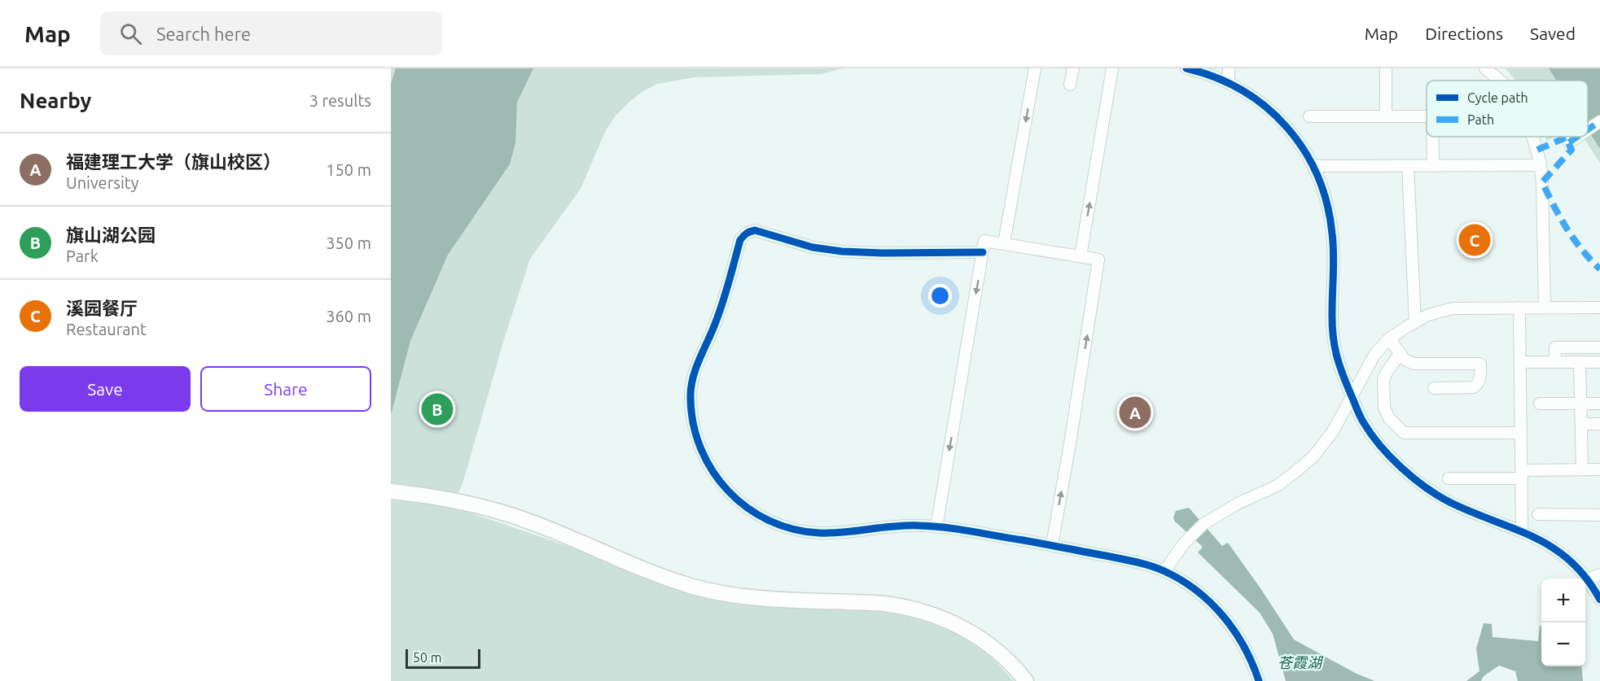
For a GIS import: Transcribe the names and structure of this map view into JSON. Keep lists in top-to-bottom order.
{
  "water": ["苍霞湖"],
  "legend": ["Cycle path", "Path"],
  "scale_bar": "50 m",
  "page": {
    "header": "Map",
    "search": "Search here",
    "nav": ["Map", "Directions", "Saved"],
    "heading": ["Nearby", "3 results"],
    "list": [
      {
        "mark": "A",
        "name": "福建理工大学（旗山校区）",
        "note": "University",
        "value": "150 m"
      },
      {
        "mark": "B",
        "name": "旗山湖公园",
        "note": "Park",
        "value": "350 m"
      },
      {
        "mark": "C",
        "name": "溪园餐厅",
        "note": "Restaurant",
        "value": "360 m"
      }
    ],
    "pins": ["C", "B", "A"],
    "buttons": ["Save", "Share"],
    "map_buttons": ["+", "−"],
    "scale": "50 m"
  }
}
